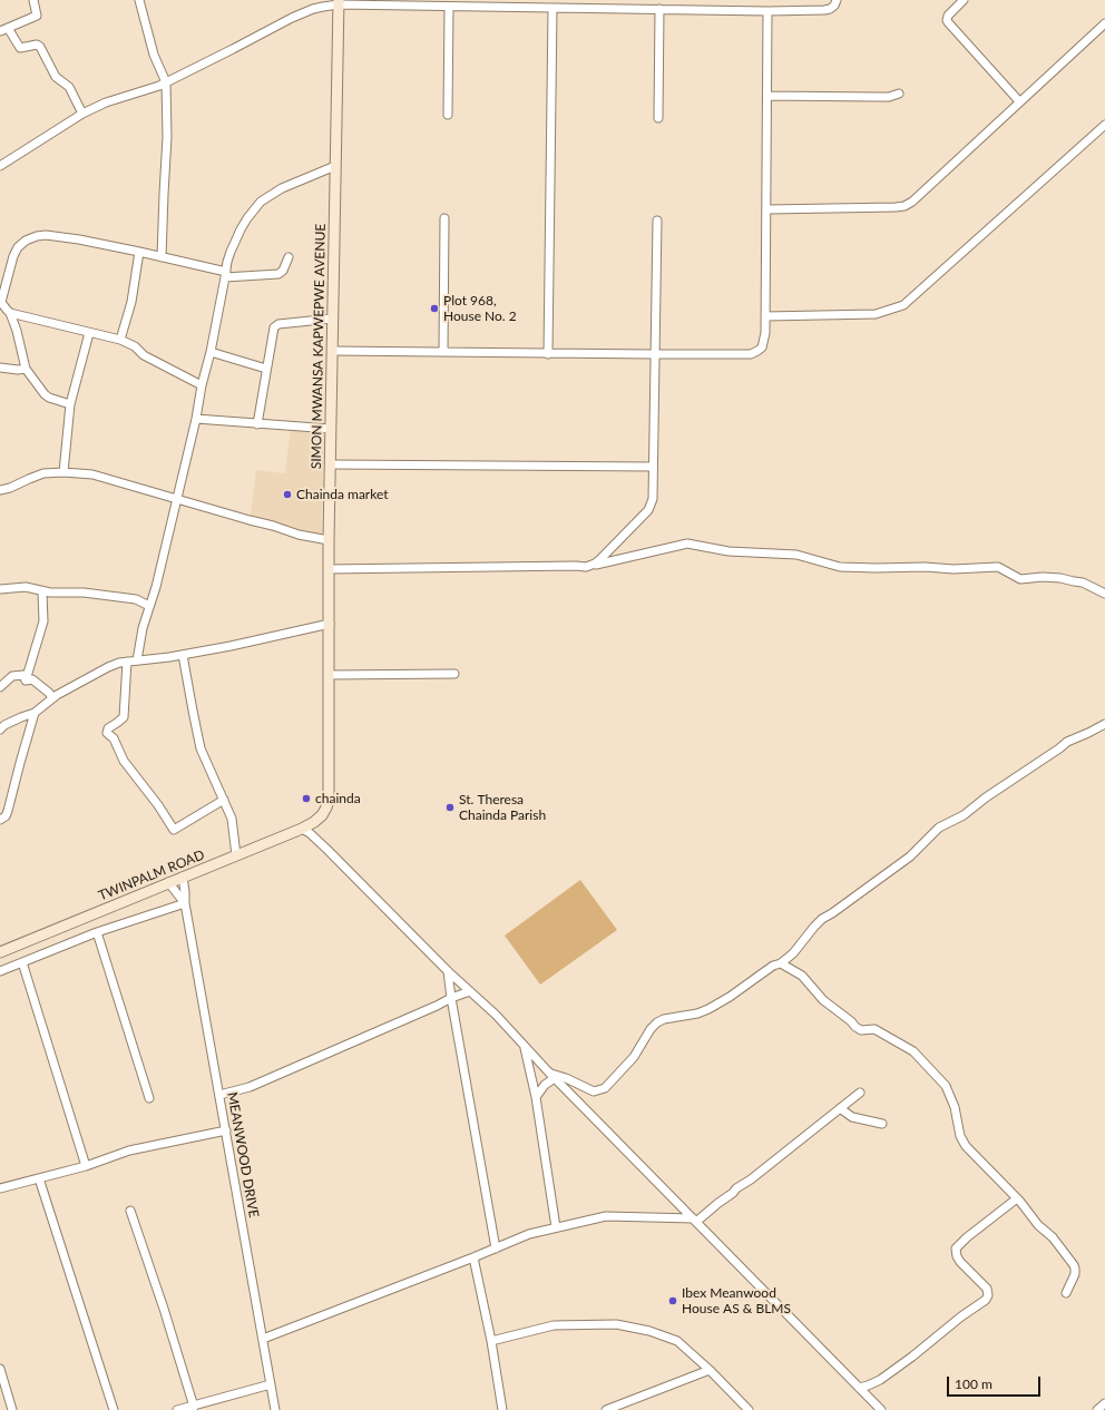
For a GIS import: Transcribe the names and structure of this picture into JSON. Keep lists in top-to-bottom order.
{
  "streets": {
    "main road": ["SIMON MWANSA KAPWEPWE AVENUE", "TWINPALM ROAD"],
    "street": ["MEANWOOD DRIVE"]
  },
  "crossings": [
    ["SIMON MWANSA KAPWEPWE AVENUE", "TWINPALM ROAD"],
    ["TWINPALM ROAD", "MEANWOOD DRIVE"]
  ],
  "places": [
    "Plot 968, House No. 2",
    "Chainda market",
    "chainda",
    "St. Theresa Chainda Parish",
    "Ibex Meanwood House AS & BLMS"
  ],
  "scale_bar": "100 m"
}
